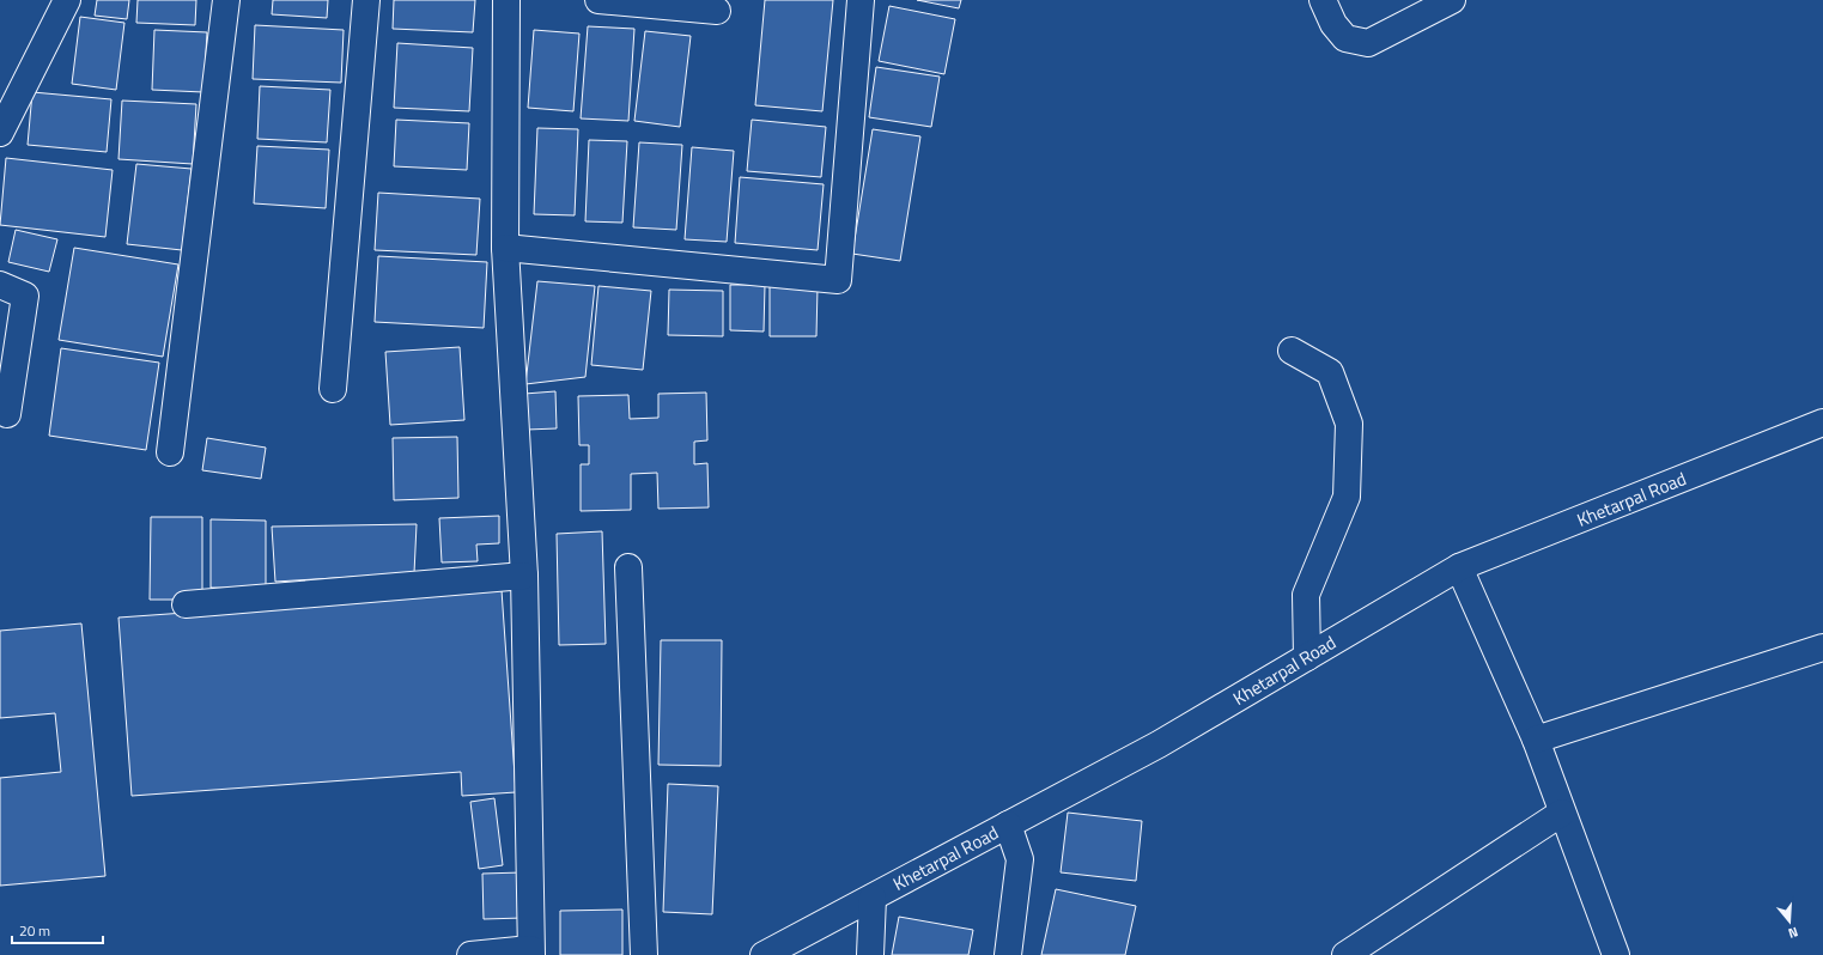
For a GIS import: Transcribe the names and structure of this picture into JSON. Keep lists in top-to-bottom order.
{
  "streets": {
    "street": ["Khetarpal Road"]
  },
  "scale_bar": "20 m",
  "north": "bottom"
}
